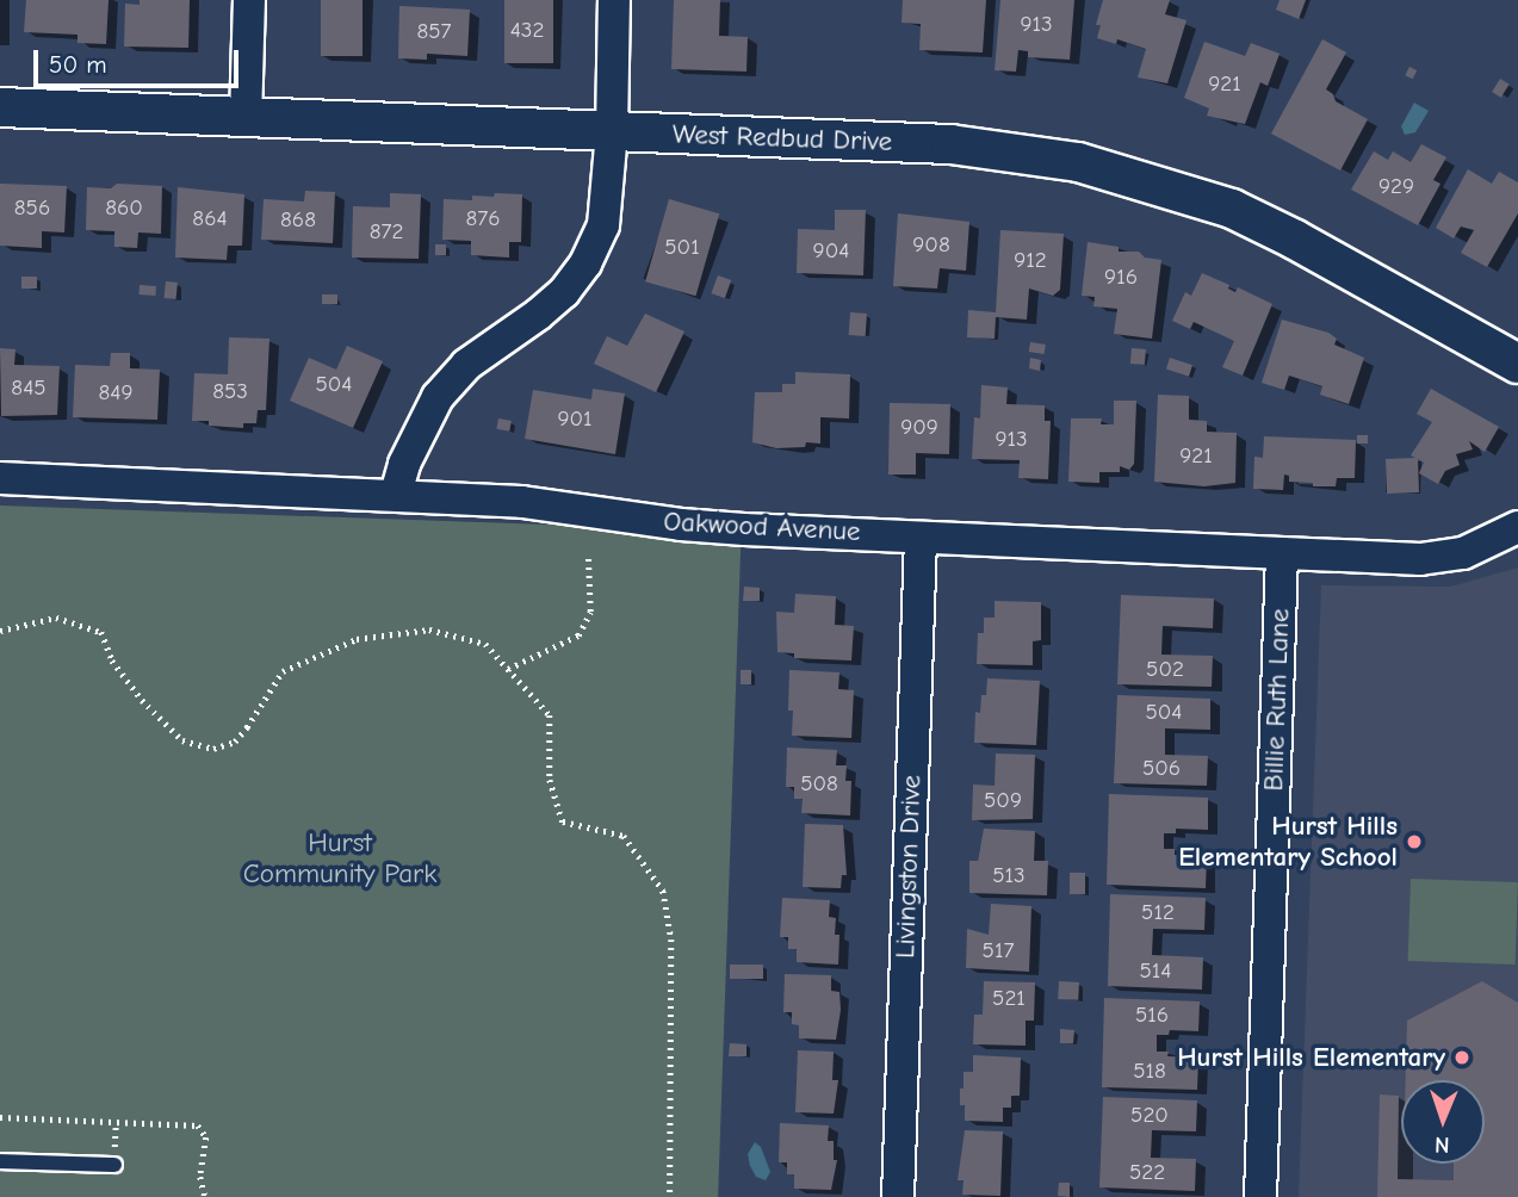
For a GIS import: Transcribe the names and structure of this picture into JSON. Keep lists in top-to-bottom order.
{
  "streets": {
    "street": [
      "West Redbud Drive",
      "Oakwood Avenue",
      "Billie Ruth Lane",
      "Livingston Drive"
    ]
  },
  "crossings": [
    ["Oakwood Avenue", "Billie Ruth Lane"],
    ["Oakwood Avenue", "Livingston Drive"]
  ],
  "parks": ["Hurst Community Park"],
  "places": ["Hurst Hills Elementary School", "Hurst Hills Elementary"],
  "house_numbers": [
    "913",
    "432",
    "857",
    "921",
    "929",
    "856",
    "860",
    "864",
    "876",
    "868",
    "872",
    "908",
    "501",
    "904",
    "912",
    "916",
    "504",
    "845",
    "853",
    "849",
    "901",
    "909",
    "913",
    "921",
    "502",
    "504",
    "506",
    "508",
    "509",
    "513",
    "512",
    "517",
    "514",
    "521",
    "516",
    "518",
    "520",
    "522"
  ],
  "scale_bar": "50 m",
  "north": "bottom"
}
